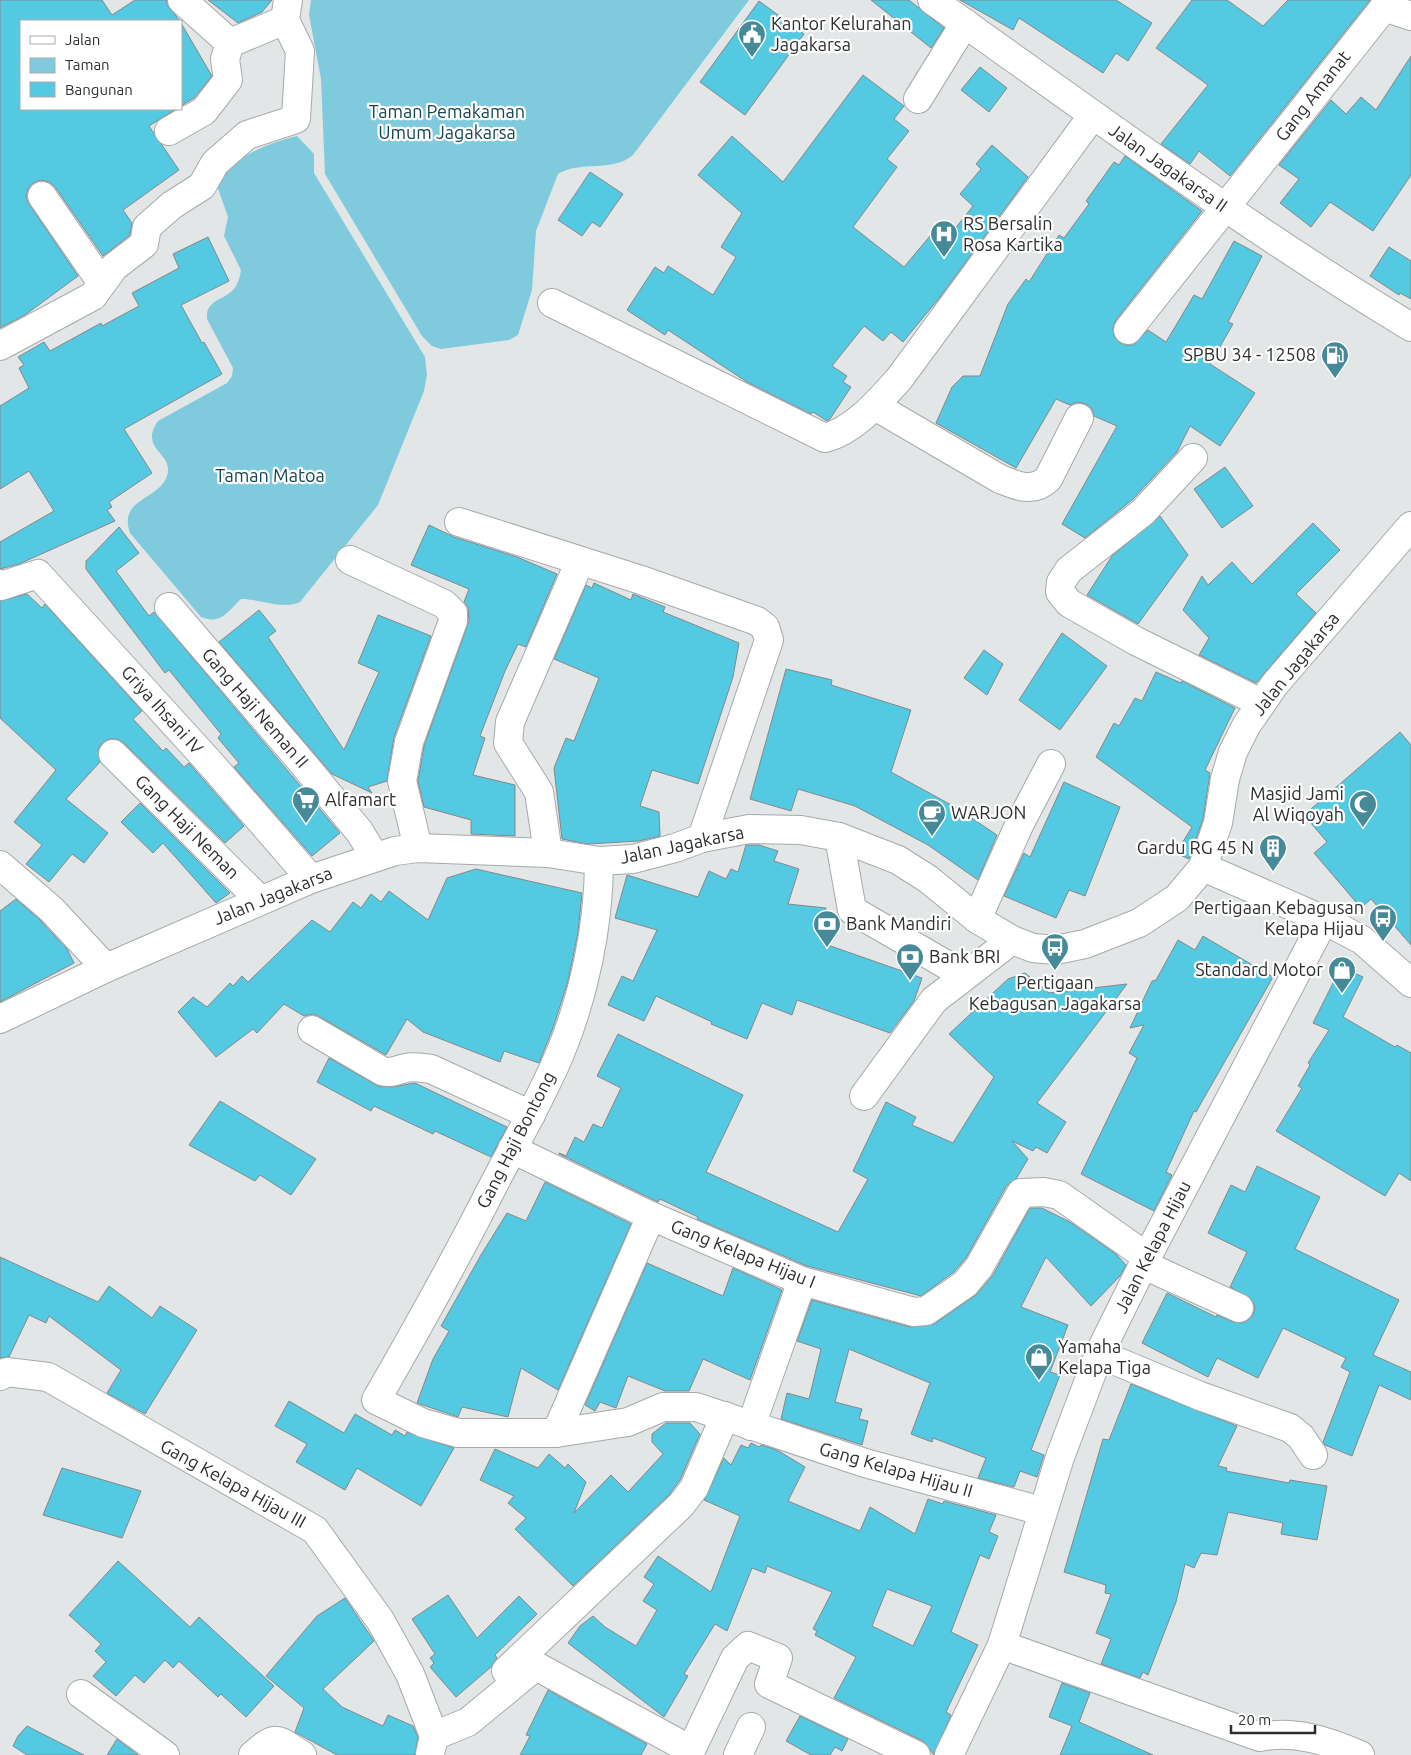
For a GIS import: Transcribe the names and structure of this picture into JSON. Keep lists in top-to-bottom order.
{
  "streets": {
    "street": [
      "Gang Amanat",
      "Jalan Jagakarsa II",
      "Jalan Jagakarsa",
      "Gang Haji Neman II",
      "Griya Ihsani IV",
      "Gang Haji Neman",
      "Gang Haji Bontong",
      "Jalan Kelapa Hijau",
      "Gang Kelapa Hijau I",
      "Gang Kelapa Hijau II",
      "Gang Kelapa Hijau III"
    ]
  },
  "crossings": [
    ["Gang Amanat", "Jalan Jagakarsa II"],
    ["Jalan Jagakarsa", "Gang Haji Neman II"],
    ["Jalan Jagakarsa", "Griya Ihsani IV"],
    ["Jalan Jagakarsa", "Gang Haji Neman"],
    ["Jalan Jagakarsa", "Gang Haji Bontong"],
    ["Gang Haji Bontong", "Gang Kelapa Hijau I"],
    ["Gang Haji Bontong", "Gang Kelapa Hijau II"],
    ["Jalan Kelapa Hijau", "Gang Kelapa Hijau I"],
    ["Jalan Kelapa Hijau", "Gang Kelapa Hijau II"]
  ],
  "parks": ["Taman Pemakaman Umum Jagakarsa", "Taman Matoa"],
  "places": {
    "public building": ["Kantor Kelurahan Jagakarsa"],
    "hospital": ["RS Bersalin Rosa Kartika"],
    "fuel station": ["SPBU 34 - 12508"],
    "supermarket": ["Alfamart"],
    "mosque": ["Masjid Jami Al Wiqoyah"],
    "cafe": ["WARJON"],
    "building": ["Gardu RG 45 N"],
    "bus stop": ["Pertigaan Kebagusan Kelapa Hijau", "Pertigaan Kebagusan Jagakarsa"],
    "bank": ["Bank Mandiri", "Bank BRI"],
    "shop": ["Standard Motor", "Yamaha Kelapa Tiga"]
  },
  "legend": ["Jalan", "Taman", "Bangunan"],
  "scale_bar": "20 m"
}
